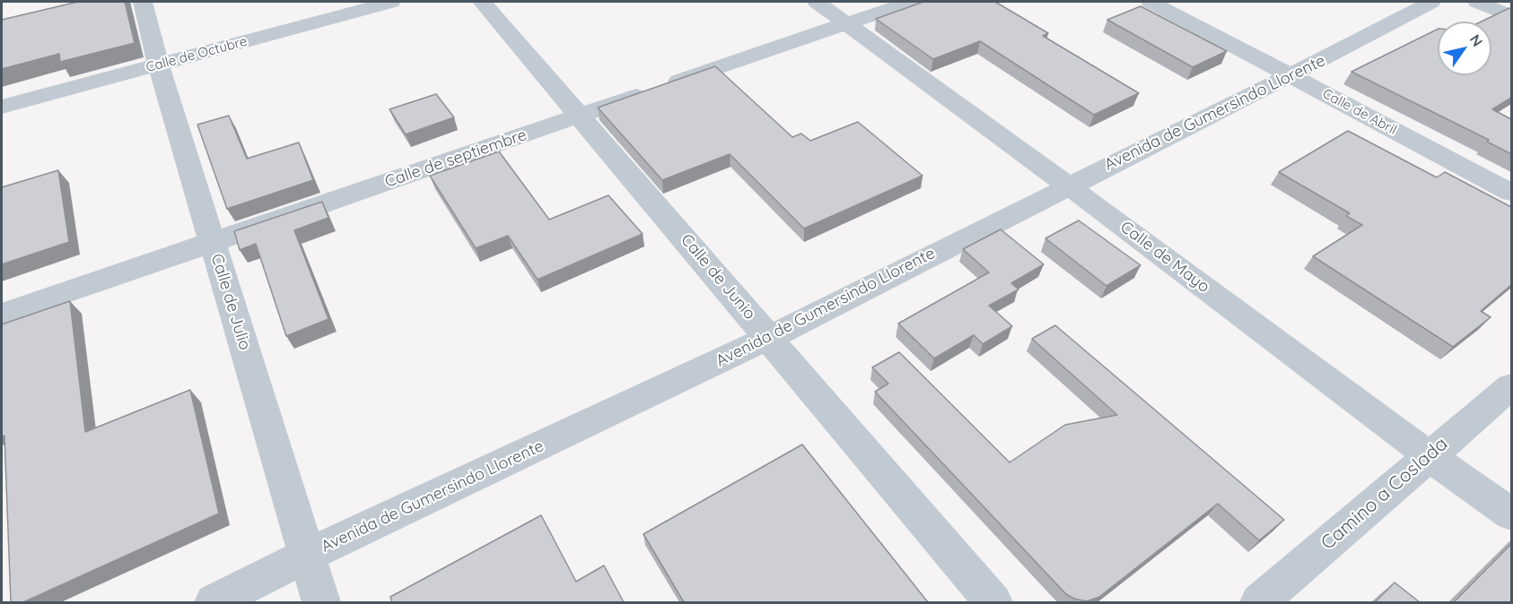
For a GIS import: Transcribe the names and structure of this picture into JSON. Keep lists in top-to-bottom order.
{
  "streets": {
    "street": [
      "Calle de Octubre",
      "Calle de Abril",
      "Avenida de Gumersindo Llorente",
      "Calle de septiembre",
      "Calle de Mayo",
      "Calle de Junio",
      "Calle de Julio",
      "Camino a Coslada"
    ]
  },
  "crossings": [
    ["Calle de Octubre", "Calle de Julio"],
    ["Calle de Abril", "Avenida de Gumersindo Llorente"],
    ["Avenida de Gumersindo Llorente", "Calle de Mayo"],
    ["Avenida de Gumersindo Llorente", "Calle de Junio"],
    ["Avenida de Gumersindo Llorente", "Calle de Julio"],
    ["Calle de septiembre", "Calle de Mayo"],
    ["Calle de septiembre", "Calle de Junio"],
    ["Calle de septiembre", "Calle de Julio"],
    ["Calle de Mayo", "Camino a Coslada"]
  ],
  "north": "top right"
}
